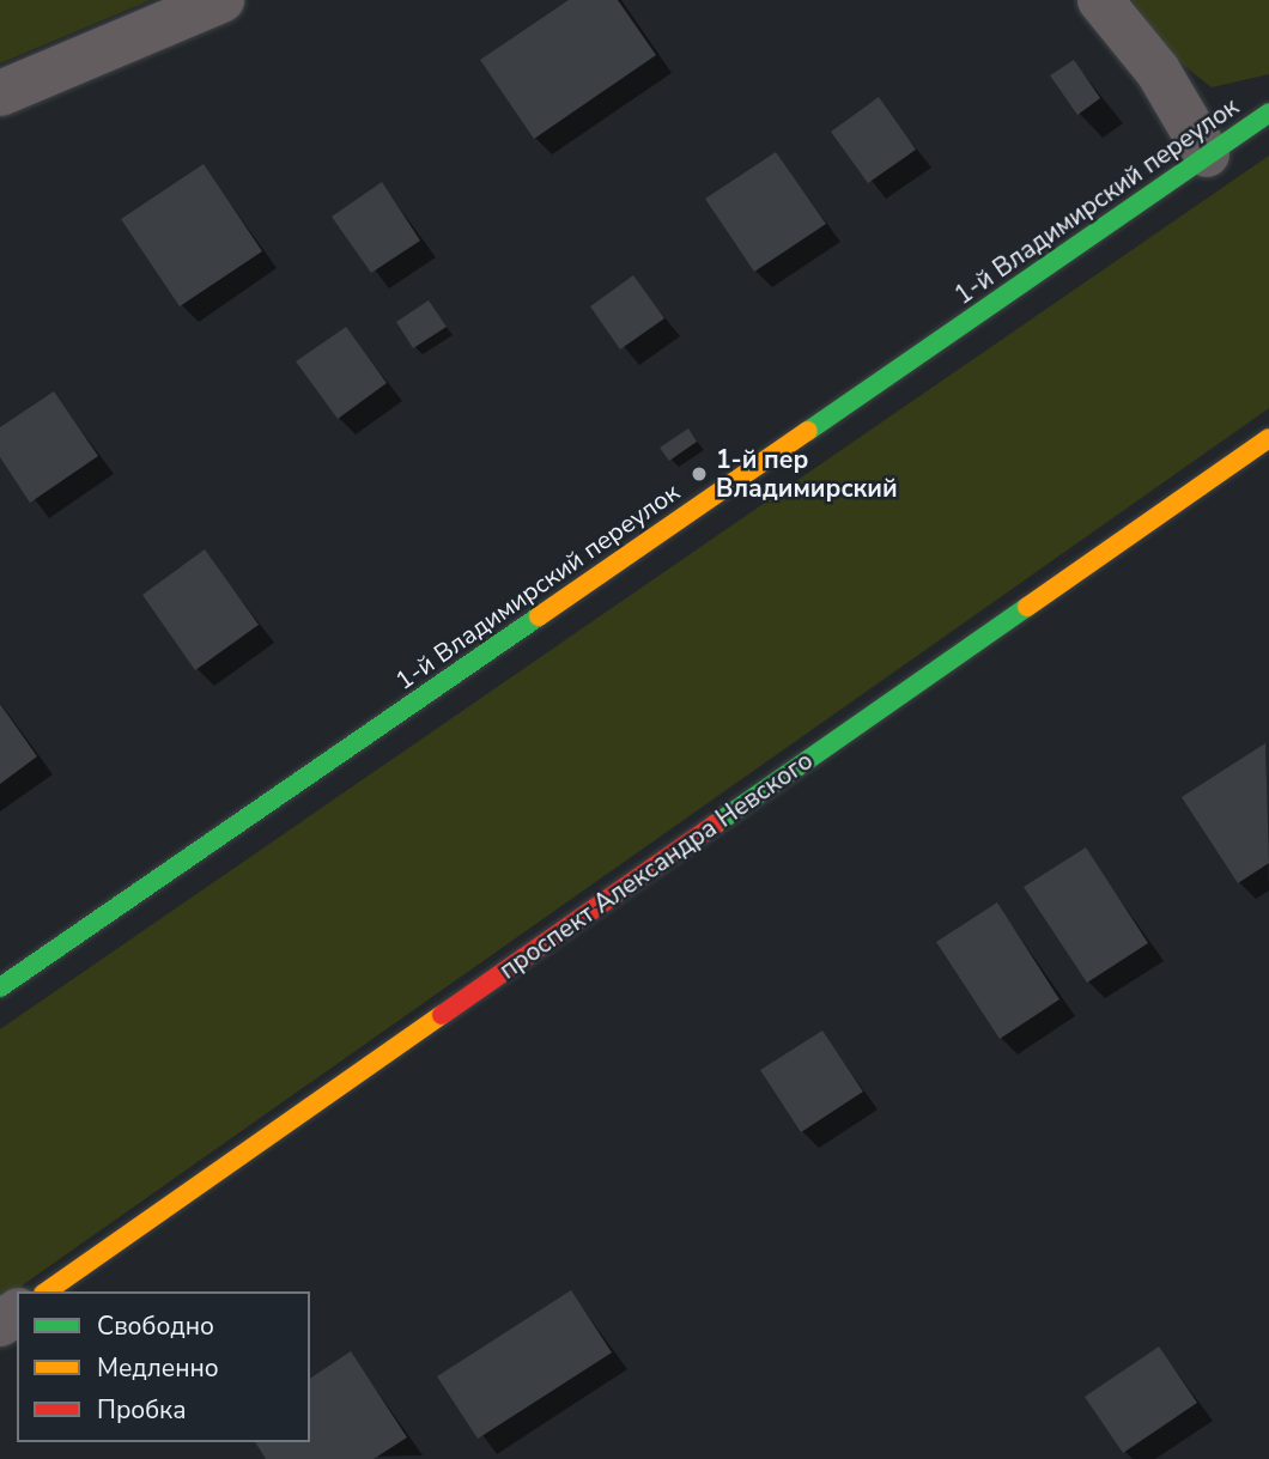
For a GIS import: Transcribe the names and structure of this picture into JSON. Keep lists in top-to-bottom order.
{
  "streets": {
    "street": ["1-й Владимирский переулок", "проспект Александра Невского"]
  },
  "places": ["1-й пер Владимирский"],
  "legend": ["Свободно", "Медленно", "Пробка"]
}
